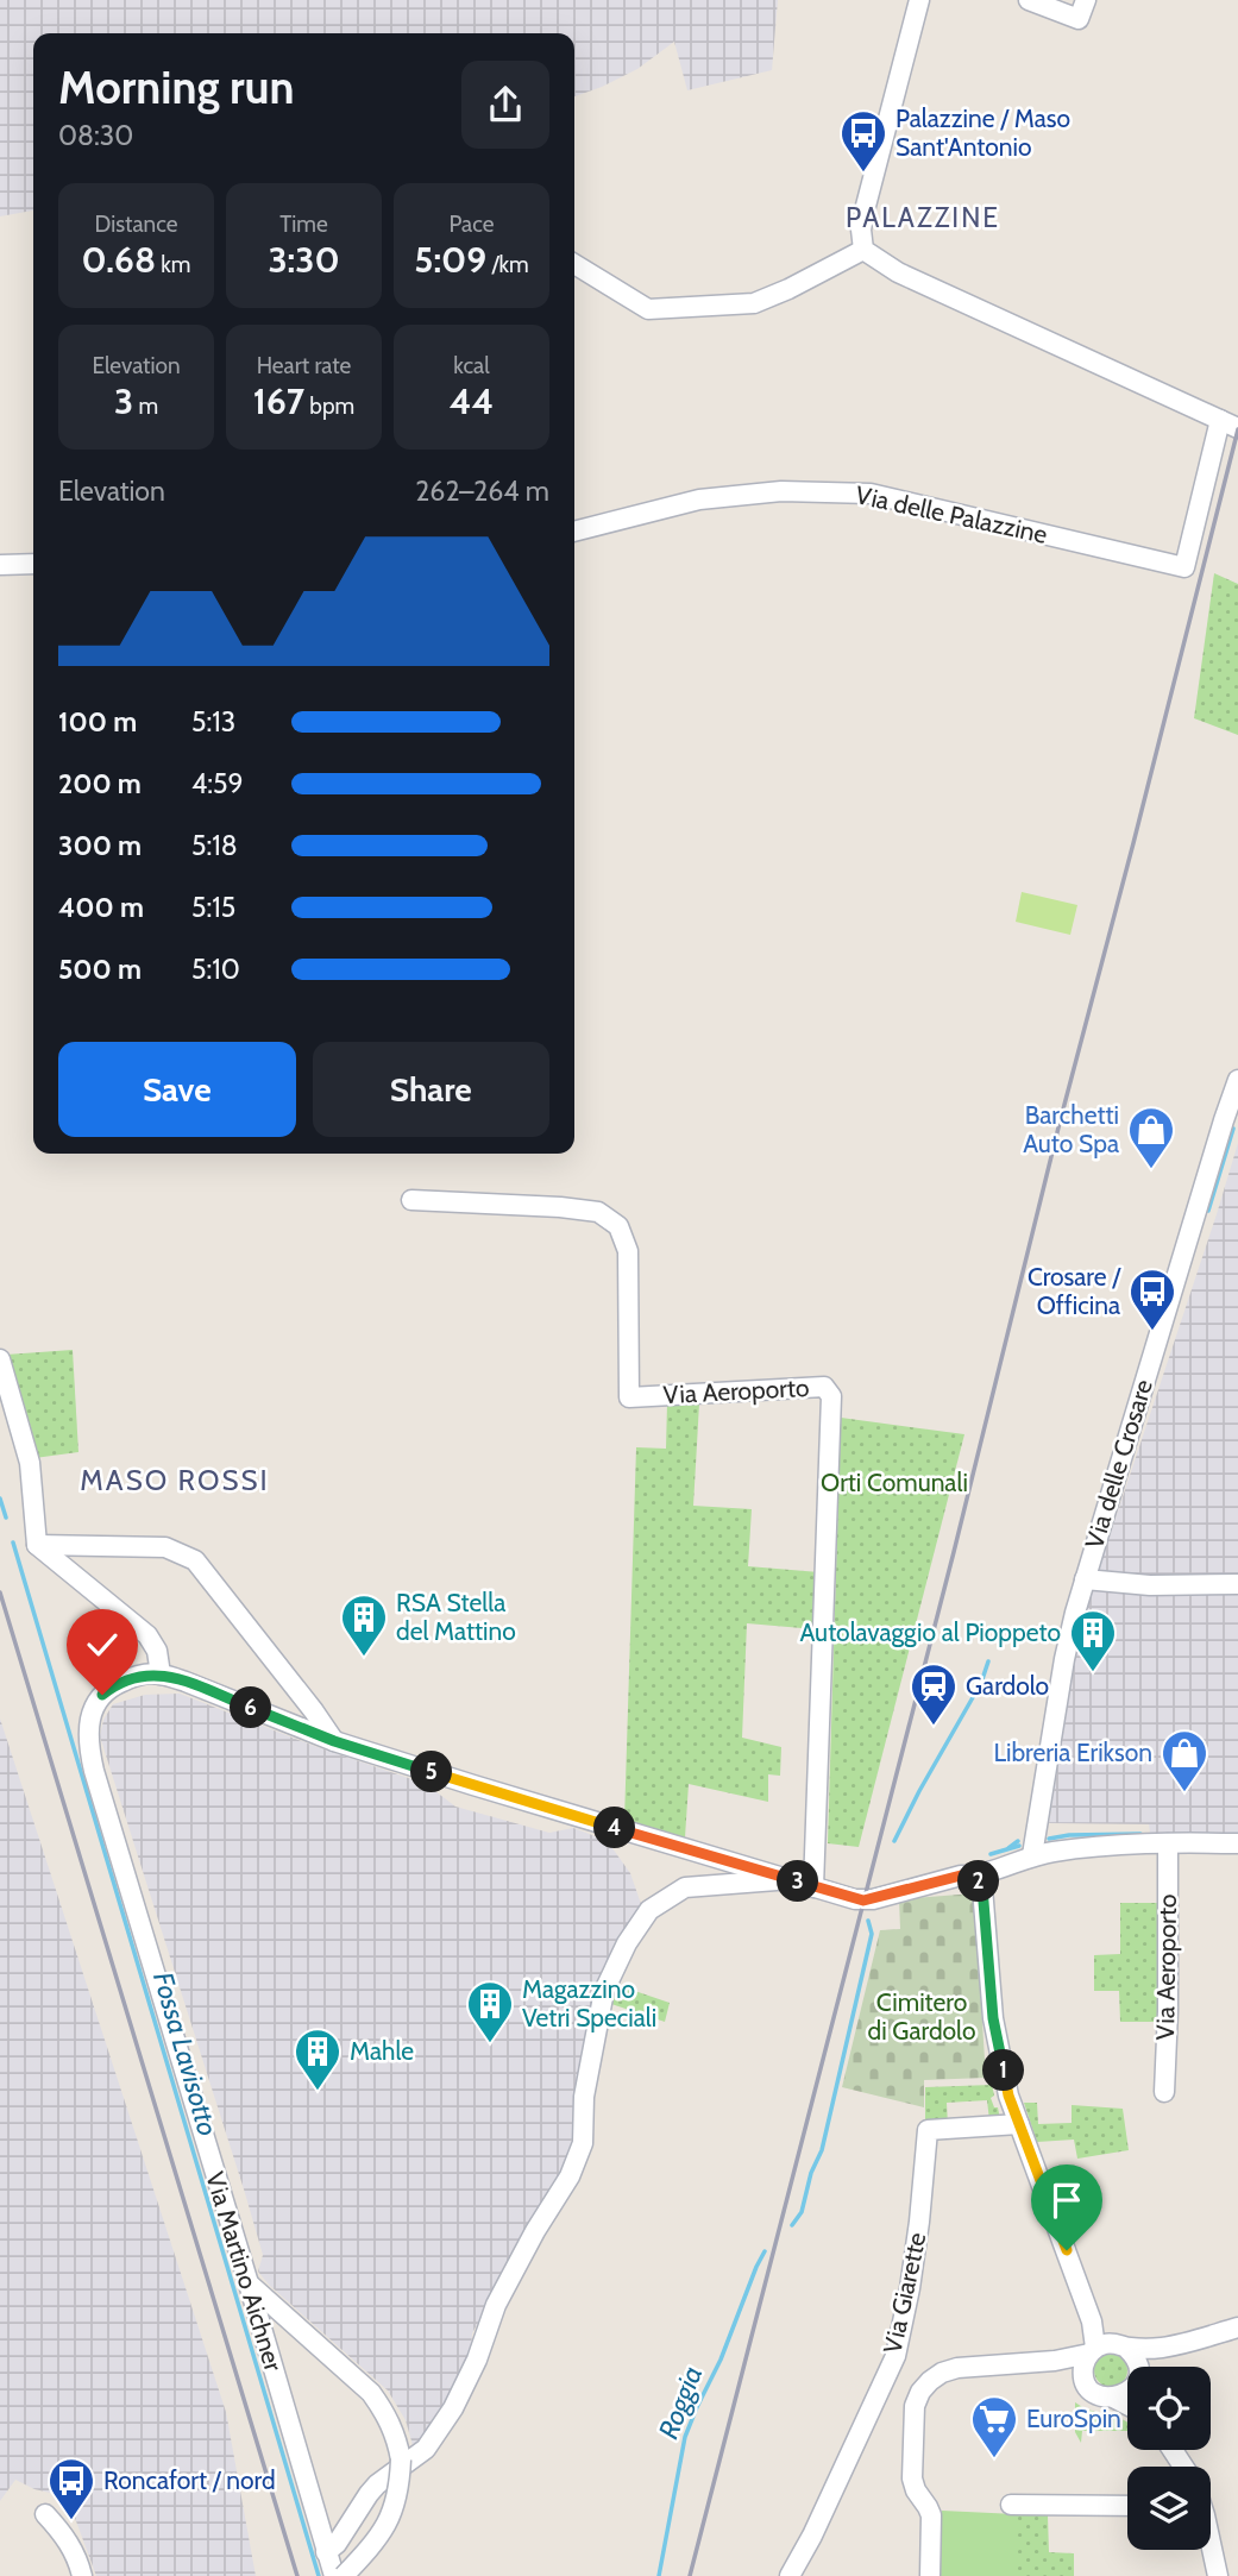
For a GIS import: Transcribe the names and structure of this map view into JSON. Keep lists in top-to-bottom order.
{
  "streets": {
    "street": [
      "Via delle Palazzine",
      "Via Aeroporto",
      "Via delle Crosare",
      "Via Martino Aichner",
      "Via Giarette"
    ]
  },
  "districts": ["PALAZZINE", "MASO ROSSI"],
  "water": ["Fossa Lavisotto", "Roggia"],
  "parks": ["Orti Comunali", "Cimitero di Gardolo"],
  "places": {
    "bus stop": ["Palazzine / Maso Sant'Antonio", "Crosare / Officina", "Roncafort / nord"],
    "shop": ["Barchetti Auto Spa", "Libreria Erikson"],
    "building": [
      "RSA Stella del Mattino",
      "Autolavaggio al Pioppeto",
      "Magazzino Vetri Speciali",
      "Mahle"
    ],
    "station": ["Gardolo"],
    "supermarket": ["EuroSpin"]
  },
  "page": {
    "heading": ["Morning run", "08:30"],
    "stats": [
      ["Distance", "0.68 km"],
      ["Time", "3:30"],
      ["Pace", "5:09 /km"],
      ["Elevation", "3 m"],
      ["Heart rate", "167 bpm"],
      ["kcal", "44"]
    ],
    "chart": ["Elevation", "262–264 m"],
    "list": [
      {
        "name": "100 m",
        "note": "5:13"
      },
      {
        "name": "200 m",
        "note": "4:59"
      },
      {
        "name": "300 m",
        "note": "5:18"
      },
      {
        "name": "400 m",
        "note": "5:15"
      },
      {
        "name": "500 m",
        "note": "5:10"
      }
    ],
    "buttons": ["Save", "Share"],
    "pins": [
      "6",
      "5",
      "4",
      "2",
      "3",
      "1"
    ]
  }
}
